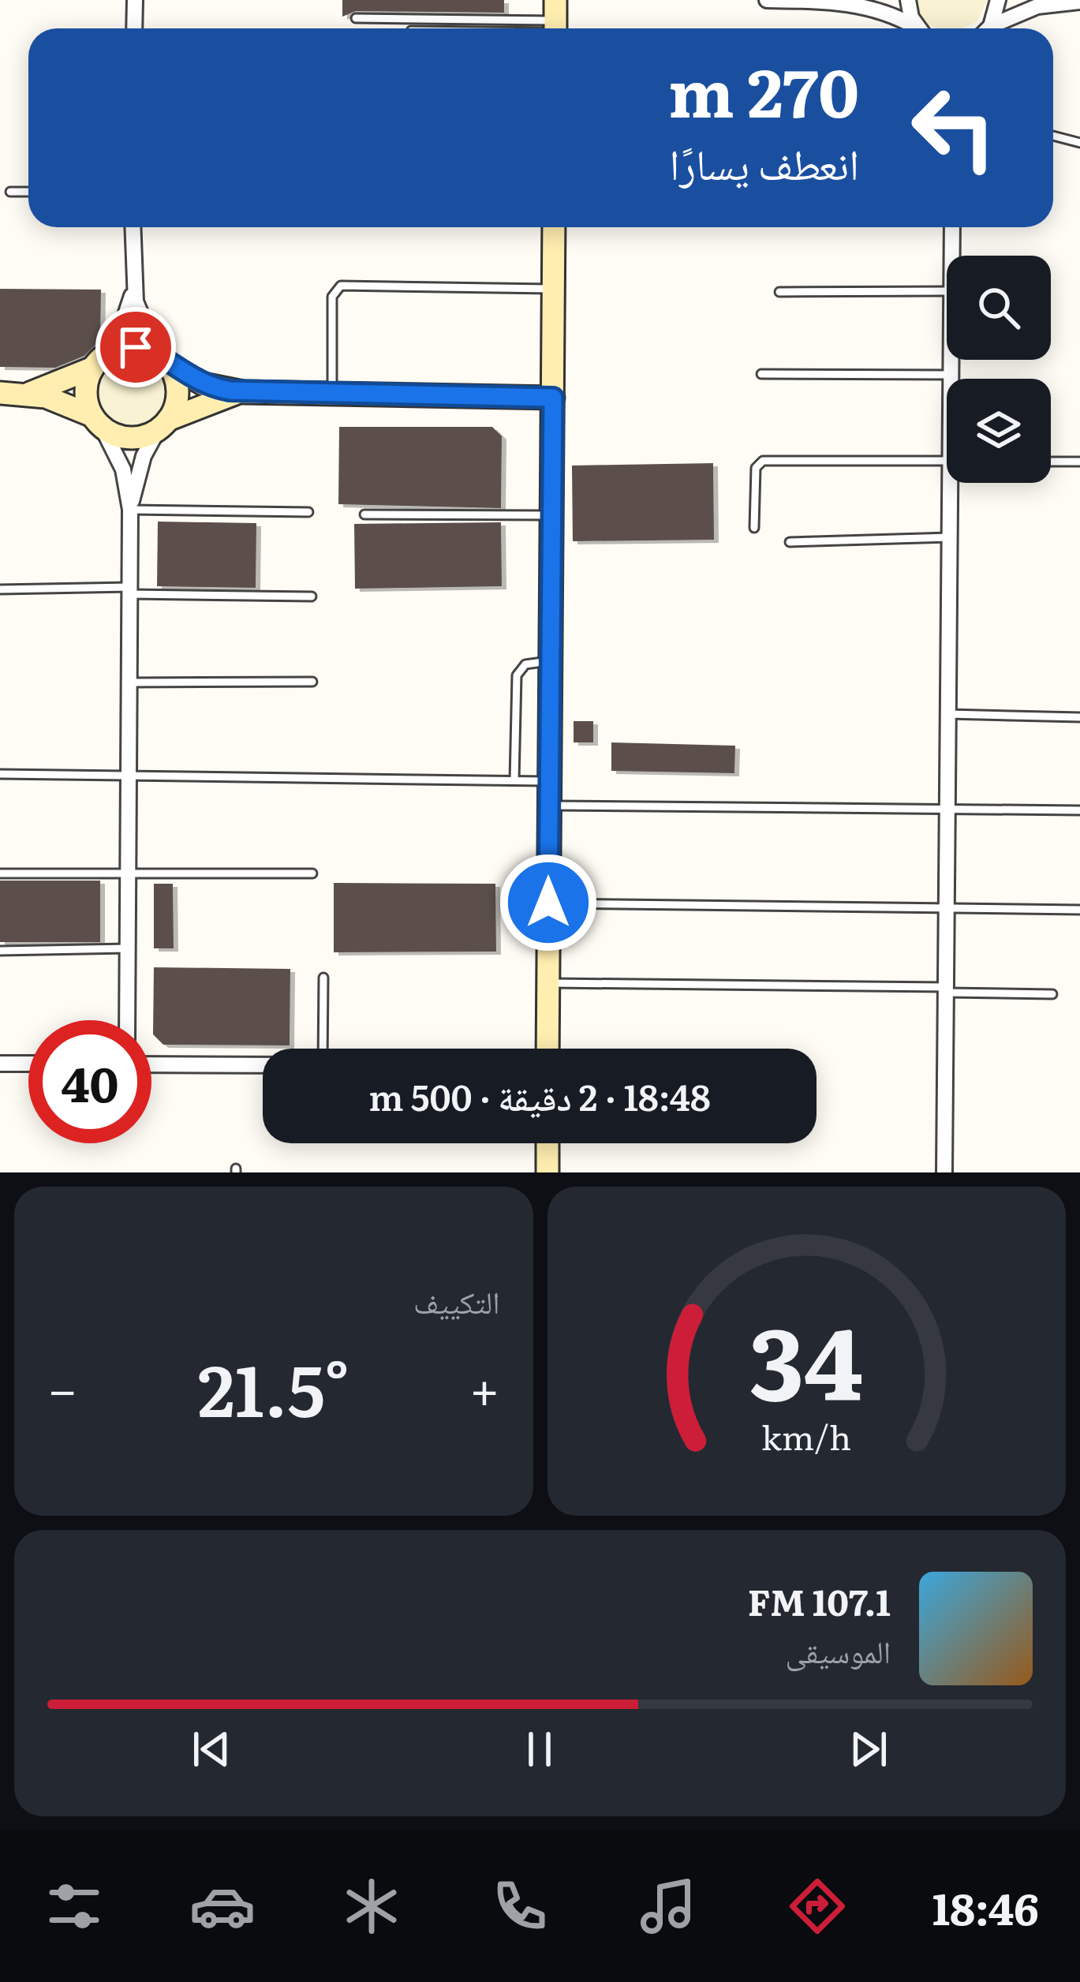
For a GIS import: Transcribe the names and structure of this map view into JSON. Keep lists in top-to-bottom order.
{
  "page": {
    "turn": ["270 m", "انعطف يسارًا"],
    "limit": "40",
    "trip": "18:48 · 2 دقيقة · 500 m",
    "tile": "التكييف",
    "heat": ["−", "21.5°", "+"],
    "song": ["107.1 FM", "الموسيقى"],
    "tabs": "18:46",
    "gauge": ["34", "km/h"]
  }
}
